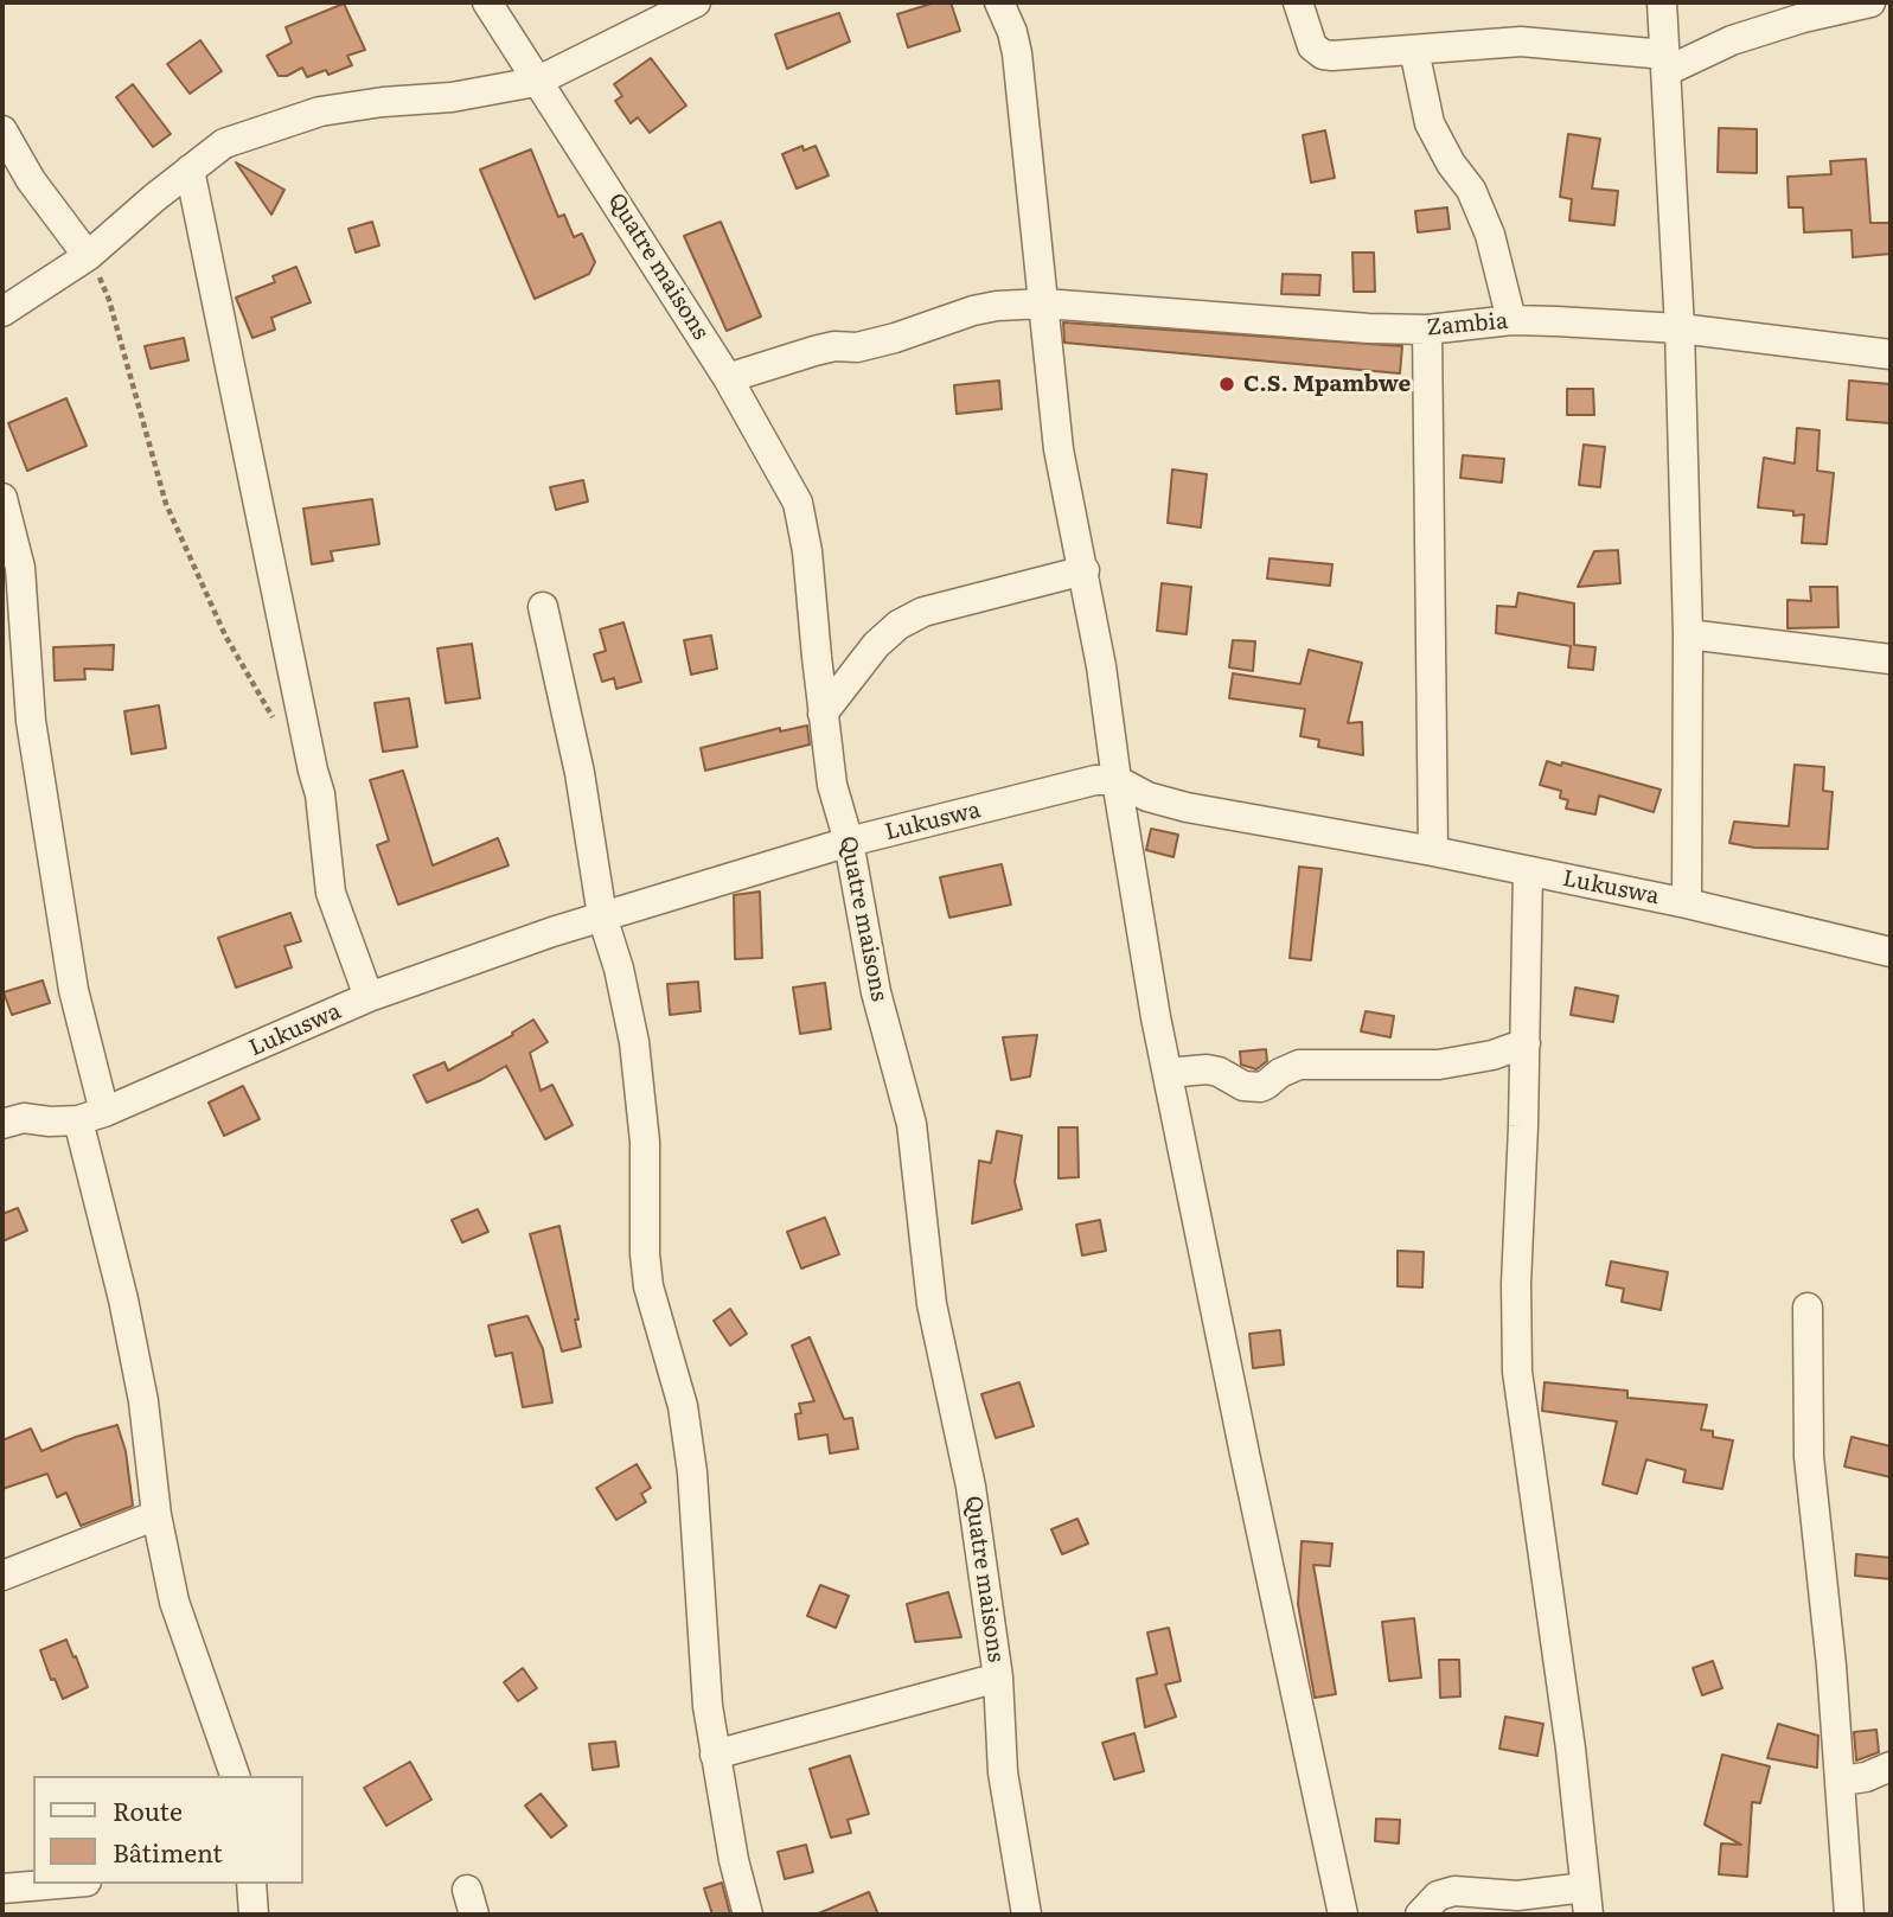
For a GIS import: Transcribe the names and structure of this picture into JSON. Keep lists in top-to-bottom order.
{
  "streets": {
    "street": ["Quatre maisons", "Zambia", "Lukuswa"]
  },
  "crossings": [
    ["Quatre maisons", "Zambia"],
    ["Quatre maisons", "Lukuswa"]
  ],
  "places": ["C.S. Mpambwe"],
  "legend": ["Route", "Bâtiment"]
}
